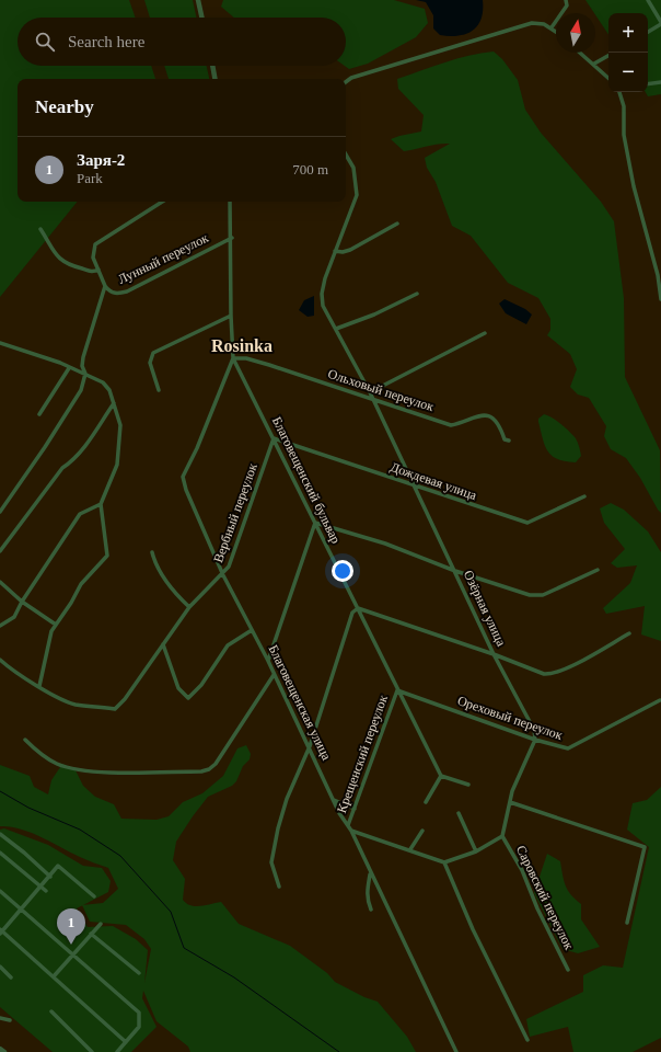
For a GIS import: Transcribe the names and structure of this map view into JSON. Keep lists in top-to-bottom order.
{
  "streets": {
    "street": [
      "Лунный переулок",
      "Ольховый переулок",
      "Благовещенский бульвар",
      "Дождевая улица",
      "Вербный переулок",
      "Озёрная улица",
      "Благовещенская улица",
      "Ореховый переулок",
      "Крещенский переулок",
      "Саровский переулок"
    ]
  },
  "crossings": [
    ["Ольховый переулок", "Благовещенский бульвар"],
    ["Ольховый переулок", "Озёрная улица"],
    ["Ольховый переулок", "Благовещенская улица"],
    ["Благовещенский бульвар", "Дождевая улица"],
    ["Благовещенский бульвар", "Вербный переулок"],
    ["Благовещенский бульвар", "Благовещенская улица"],
    ["Благовещенский бульвар", "Ореховый переулок"],
    ["Благовещенский бульвар", "Крещенский переулок"],
    ["Дождевая улица", "Вербный переулок"],
    ["Дождевая улица", "Озёрная улица"],
    ["Вербный переулок", "Благовещенская улица"],
    ["Озёрная улица", "Ореховый переулок"],
    ["Благовещенская улица", "Крещенский переулок"],
    ["Ореховый переулок", "Крещенский переулок"]
  ],
  "districts": ["Rosinka"],
  "north": "top",
  "page": {
    "map_buttons": ["+", "−"],
    "search": "Search here",
    "heading": "Nearby",
    "list": [
      {
        "mark": "1",
        "name": "Заря-2",
        "note": "Park",
        "value": "700 m"
      }
    ],
    "pins": "1"
  }
}
